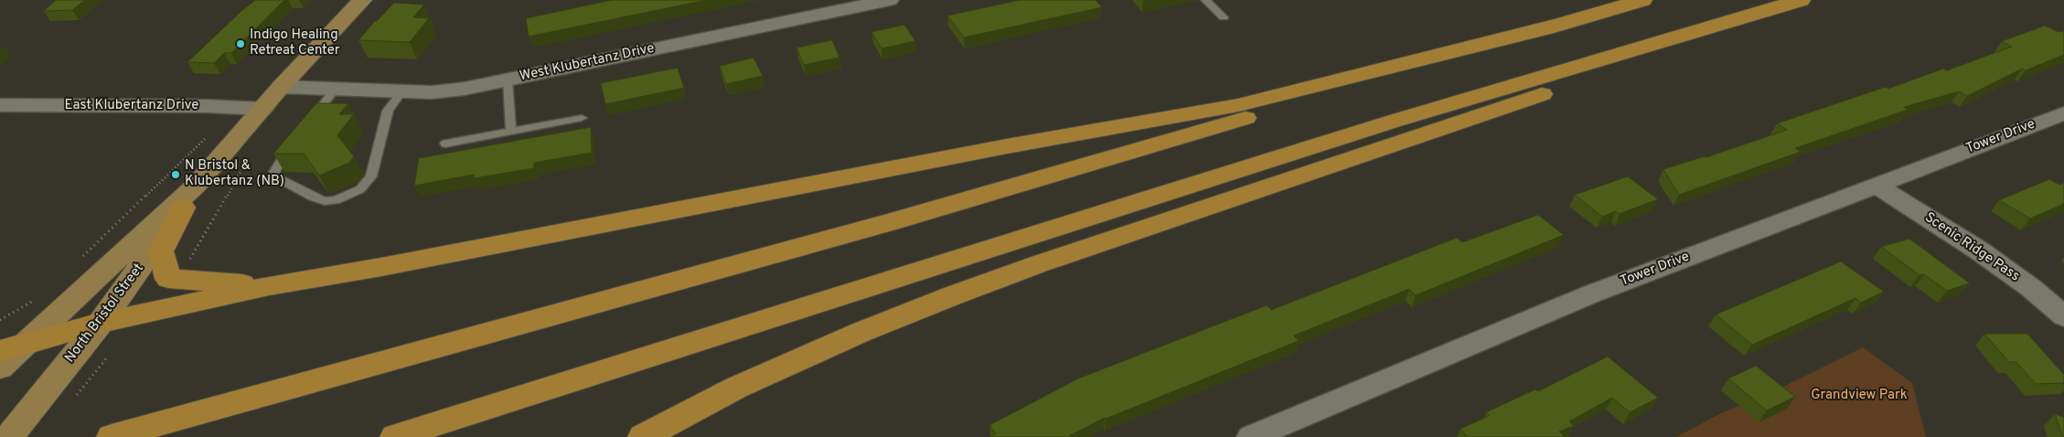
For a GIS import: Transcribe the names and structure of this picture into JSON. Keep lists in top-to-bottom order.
{
  "streets": {
    "main road": ["North Bristol Street"],
    "street": [
      "West Klubertanz Drive",
      "East Klubertanz Drive",
      "Tower Drive",
      "Scenic Ridge Pass"
    ]
  },
  "crossings": [
    ["West Klubertanz Drive", "North Bristol Street"],
    ["East Klubertanz Drive", "North Bristol Street"],
    ["Tower Drive", "Scenic Ridge Pass"]
  ],
  "parks": ["Grandview Park"],
  "places": ["Indigo Healing Retreat Center", "N Bristol & Klubertanz (NB)"]
}
